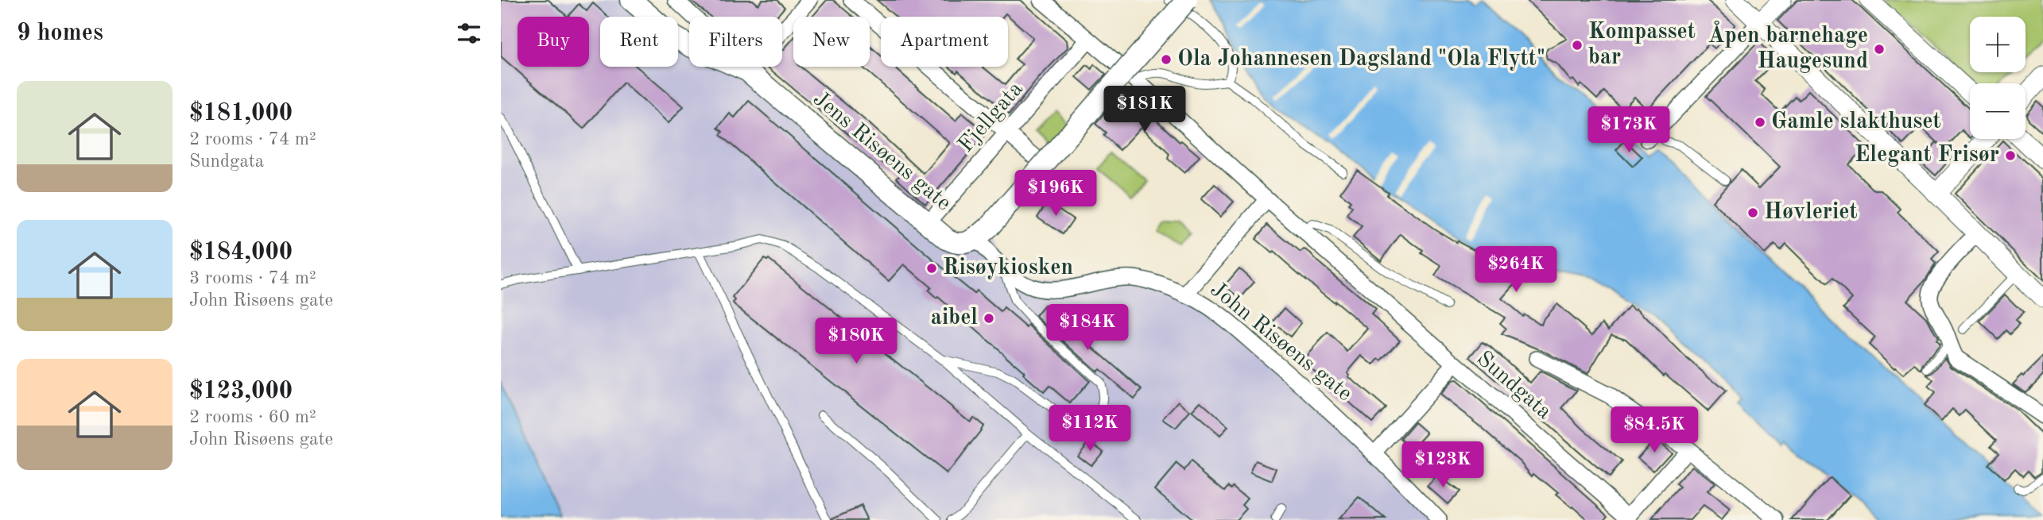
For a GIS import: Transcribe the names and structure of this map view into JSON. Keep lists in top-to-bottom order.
{
  "streets": {
    "main road": ["Jens Risøens gate"],
    "street": ["Fjellgata", "John Risøens gate", "Sundgata"]
  },
  "crossings": [
    ["Fjellgata", "Jens Risøens gate"],
    ["Fjellgata", "Sundgata"],
    ["Jens Risøens gate", "John Risøens gate"]
  ],
  "places": [
    "Kompasset bar",
    "Åpen barnehage Haugesund",
    "Ola Johannesen Dagsland \"Ola Flytt\"",
    "Gamle slakthuset",
    "Elegant Frisør",
    "Høvleriet",
    "Risøykiosken",
    "aibel"
  ],
  "page": {
    "heading": "9 homes",
    "map_buttons": ["+", "−"],
    "chip": [
      "Buy",
      "Rent",
      "Filters",
      "New",
      "Apartment"
    ],
    "list": [
      {
        "name": "$181,000",
        "note": "2 rooms · 74 m² · Sundgata"
      },
      {
        "name": "$184,000",
        "note": "3 rooms · 74 m² · John Risøens gate"
      },
      {
        "name": "$123,000",
        "note": "2 rooms · 60 m² · John Risøens gate"
      }
    ],
    "price": [
      "$181K",
      "$173K",
      "$196K",
      "$264K",
      "$184K",
      "$180K",
      "$112K",
      "$84.5K",
      "$123K"
    ]
  }
}
